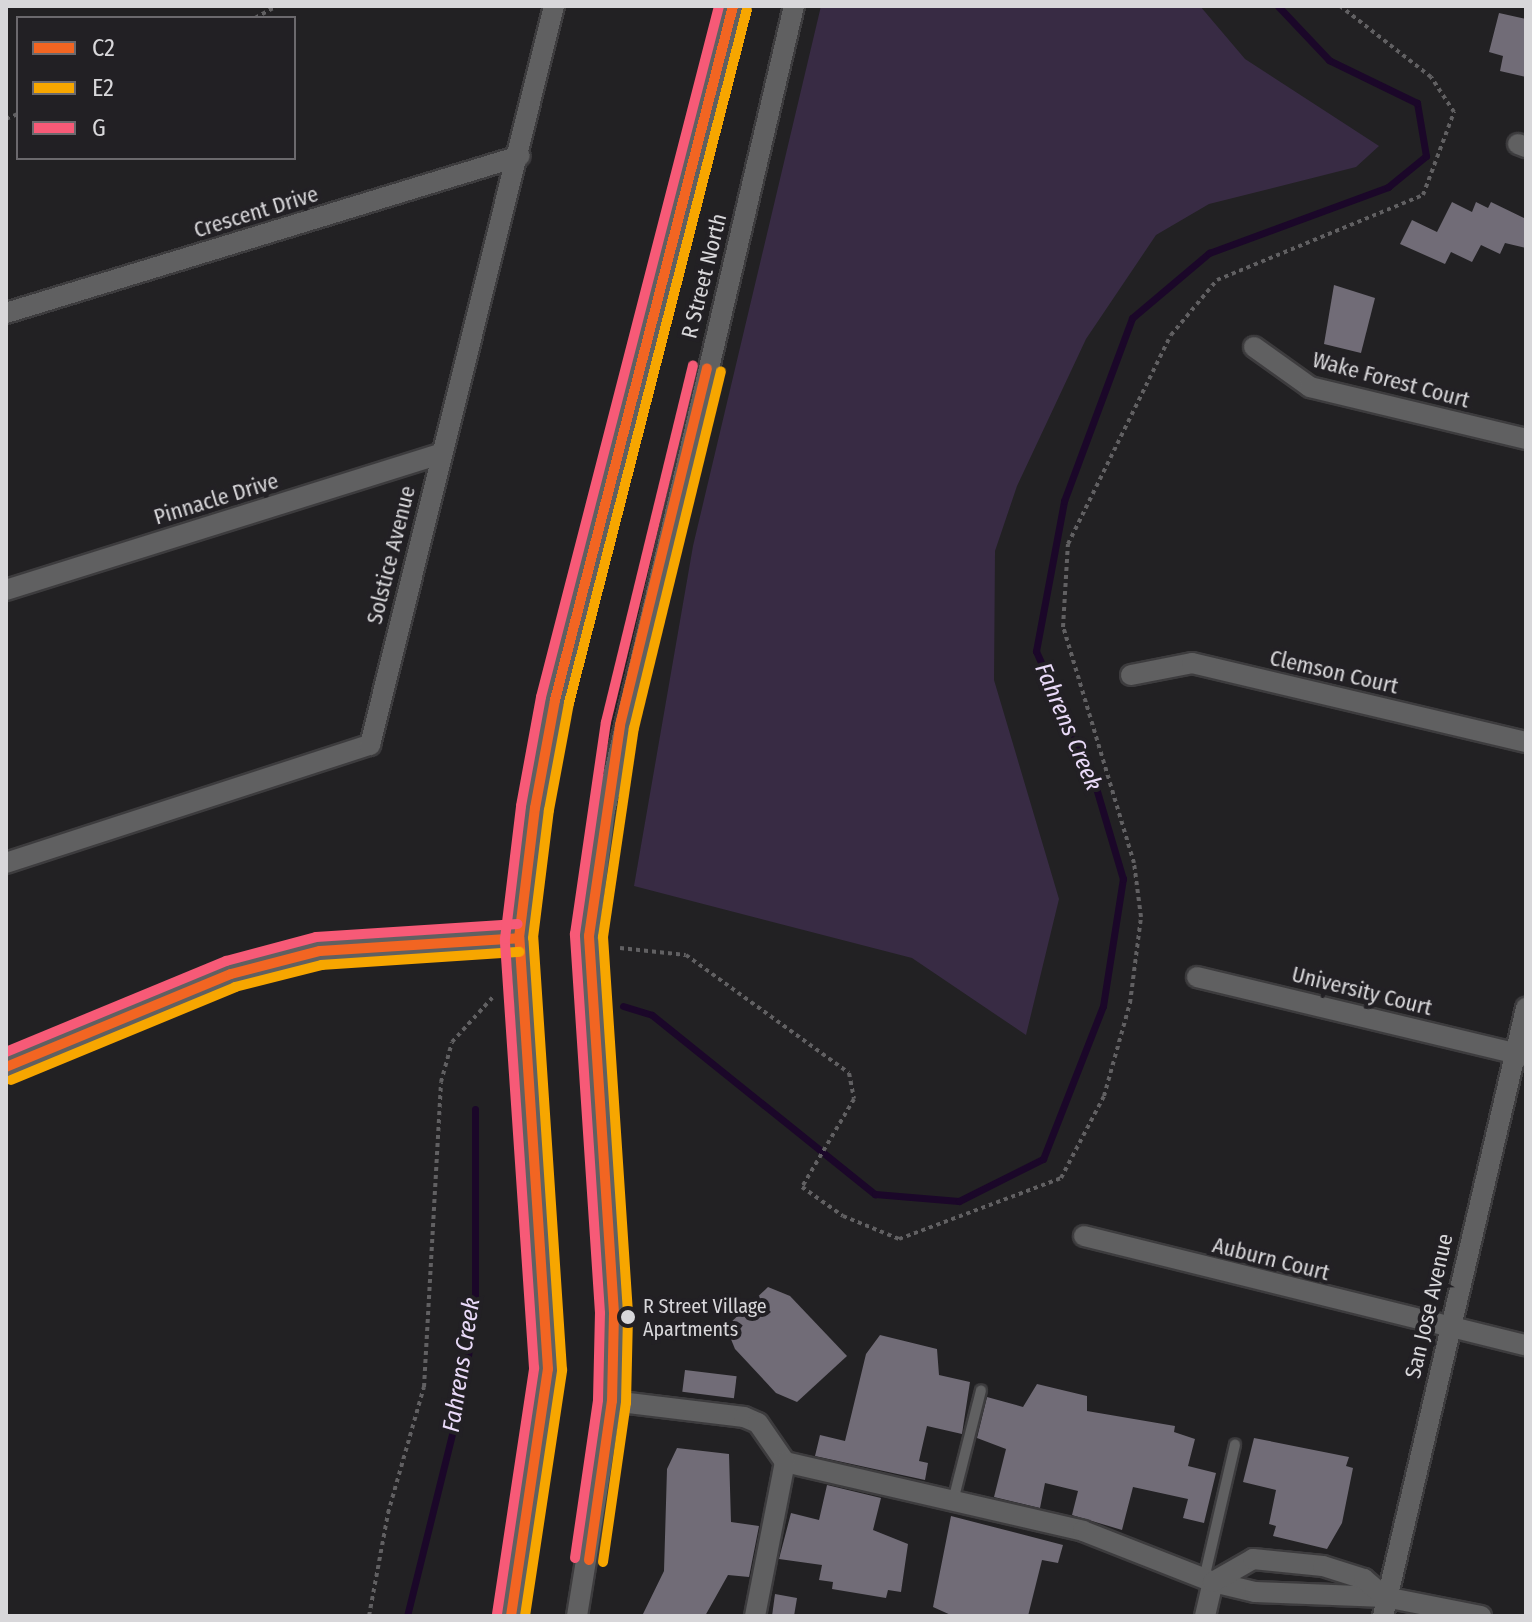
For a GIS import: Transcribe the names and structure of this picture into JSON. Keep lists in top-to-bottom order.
{
  "streets": {
    "street": [
      "Crescent Drive",
      "R Street North",
      "Wake Forest Court",
      "Pinnacle Drive",
      "Solstice Avenue",
      "Clemson Court",
      "University Court",
      "Auburn Court",
      "San Jose Avenue"
    ]
  },
  "crossings": [
    ["Crescent Drive", "Solstice Avenue"],
    ["Pinnacle Drive", "Solstice Avenue"],
    ["University Court", "San Jose Avenue"],
    ["Auburn Court", "San Jose Avenue"]
  ],
  "water": ["Fahrens Creek"],
  "places": ["R Street Village Apartments"],
  "lines": ["transit line C2", "transit line G", "transit line E2"],
  "legend": ["C2", "E2", "G"]
}
